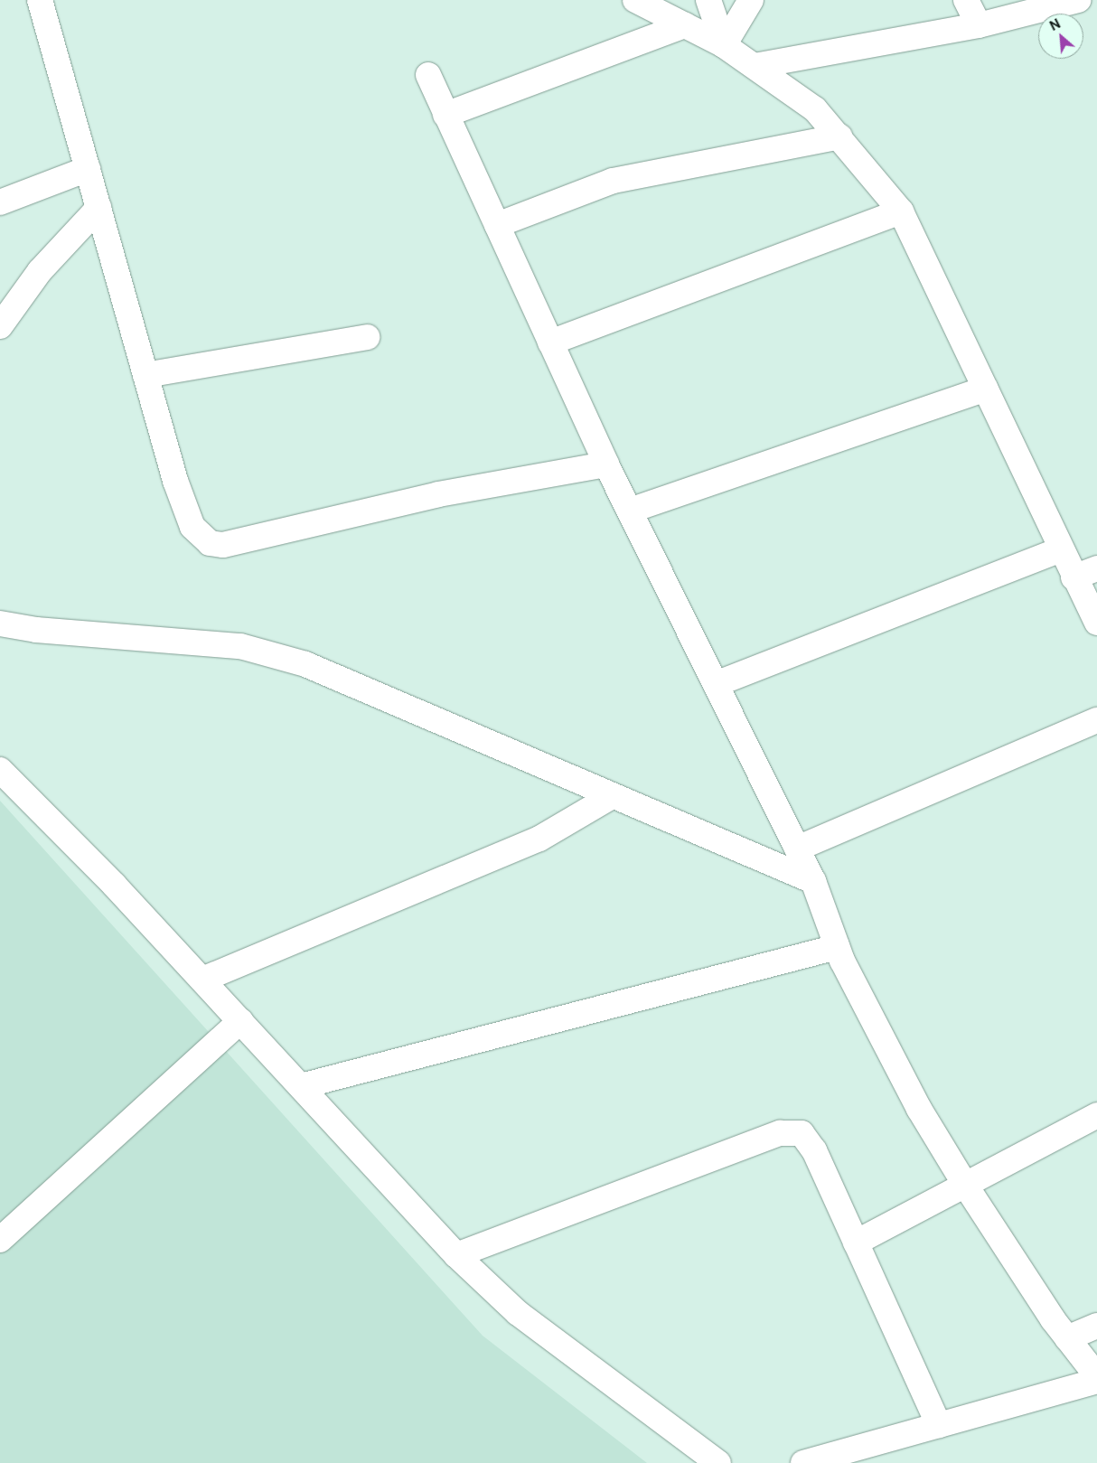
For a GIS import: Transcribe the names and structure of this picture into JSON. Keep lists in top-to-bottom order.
{
  "north": "top left"
}
